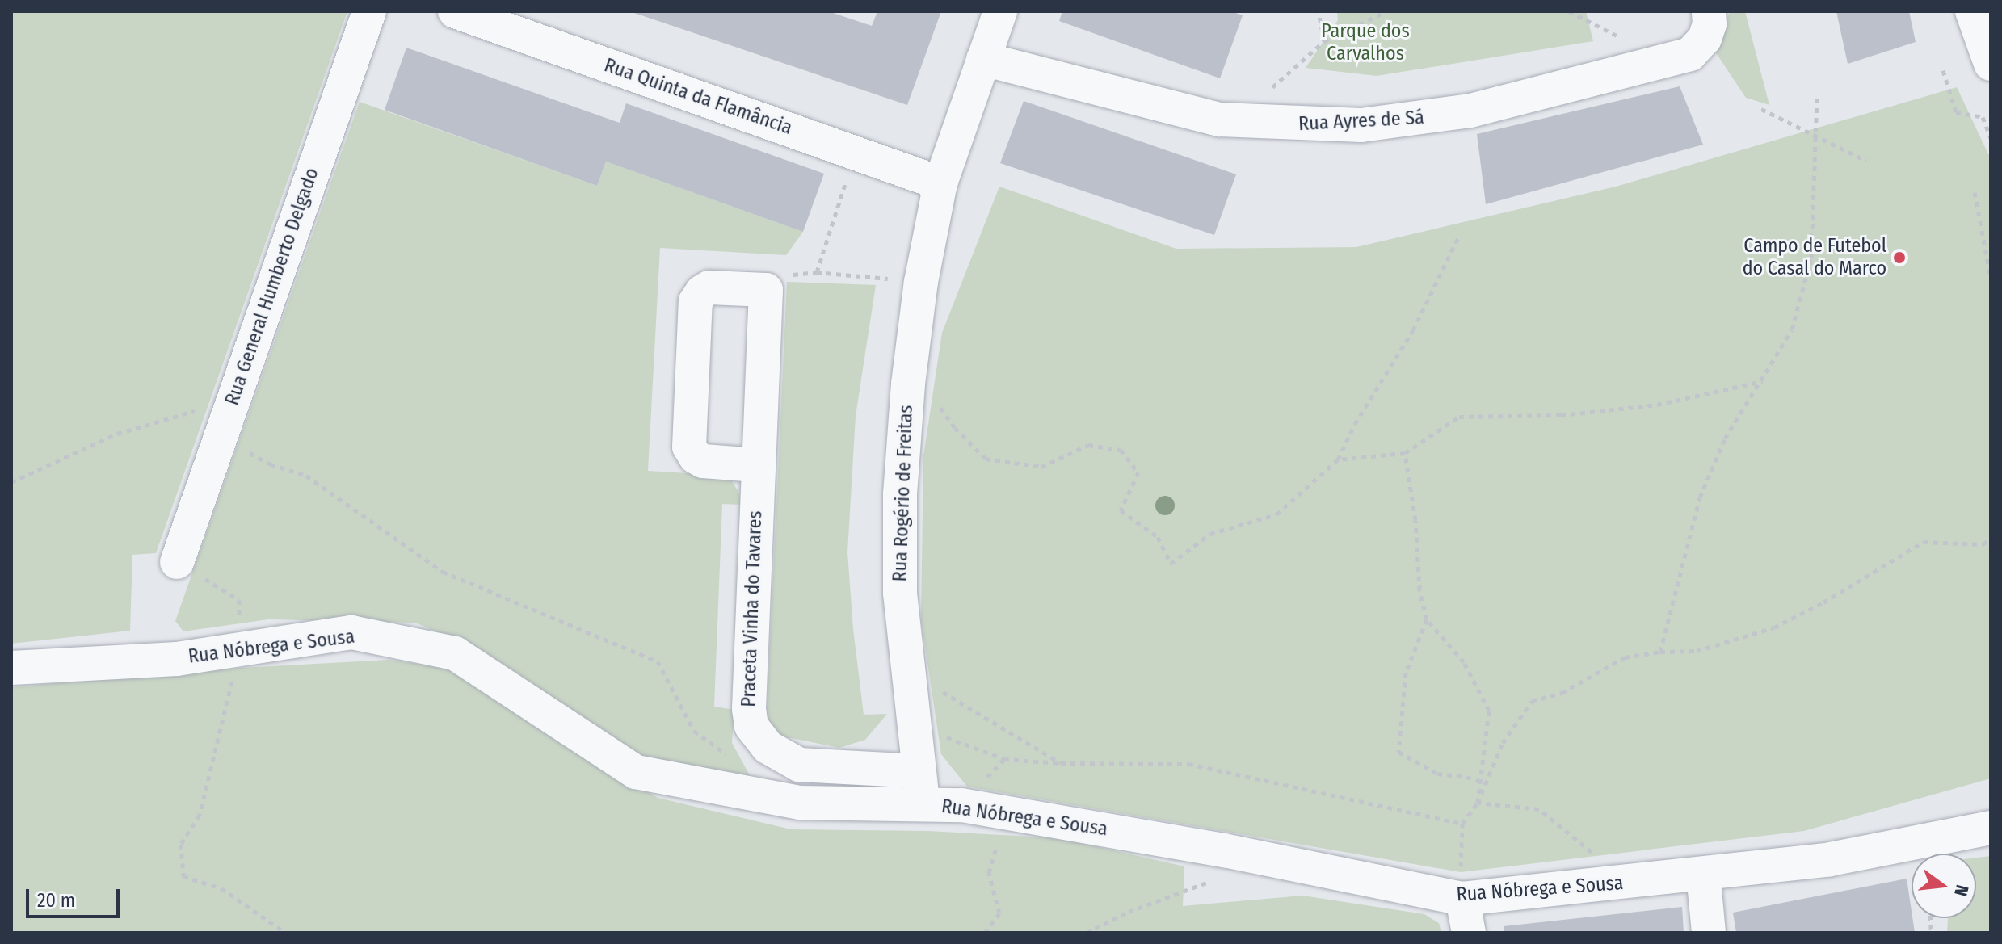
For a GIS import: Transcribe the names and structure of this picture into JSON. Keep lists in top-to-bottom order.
{
  "streets": {
    "street": [
      "Rua Quinta da Flamância",
      "Rua Ayres de Sá",
      "Rua General Humberto Delgado",
      "Rua Rogério de Freitas",
      "Praceta Vinha do Tavares",
      "Rua Nóbrega e Sousa"
    ]
  },
  "crossings": [
    ["Rua Quinta da Flamância", "Rua Rogério de Freitas"],
    ["Rua Ayres de Sá", "Rua Rogério de Freitas"],
    ["Rua Rogério de Freitas", "Rua Nóbrega e Sousa"]
  ],
  "parks": ["Parque dos Carvalhos"],
  "places": ["Campo de Futebol do Casal do Marco"],
  "scale_bar": "20 m",
  "north": "right"
}
